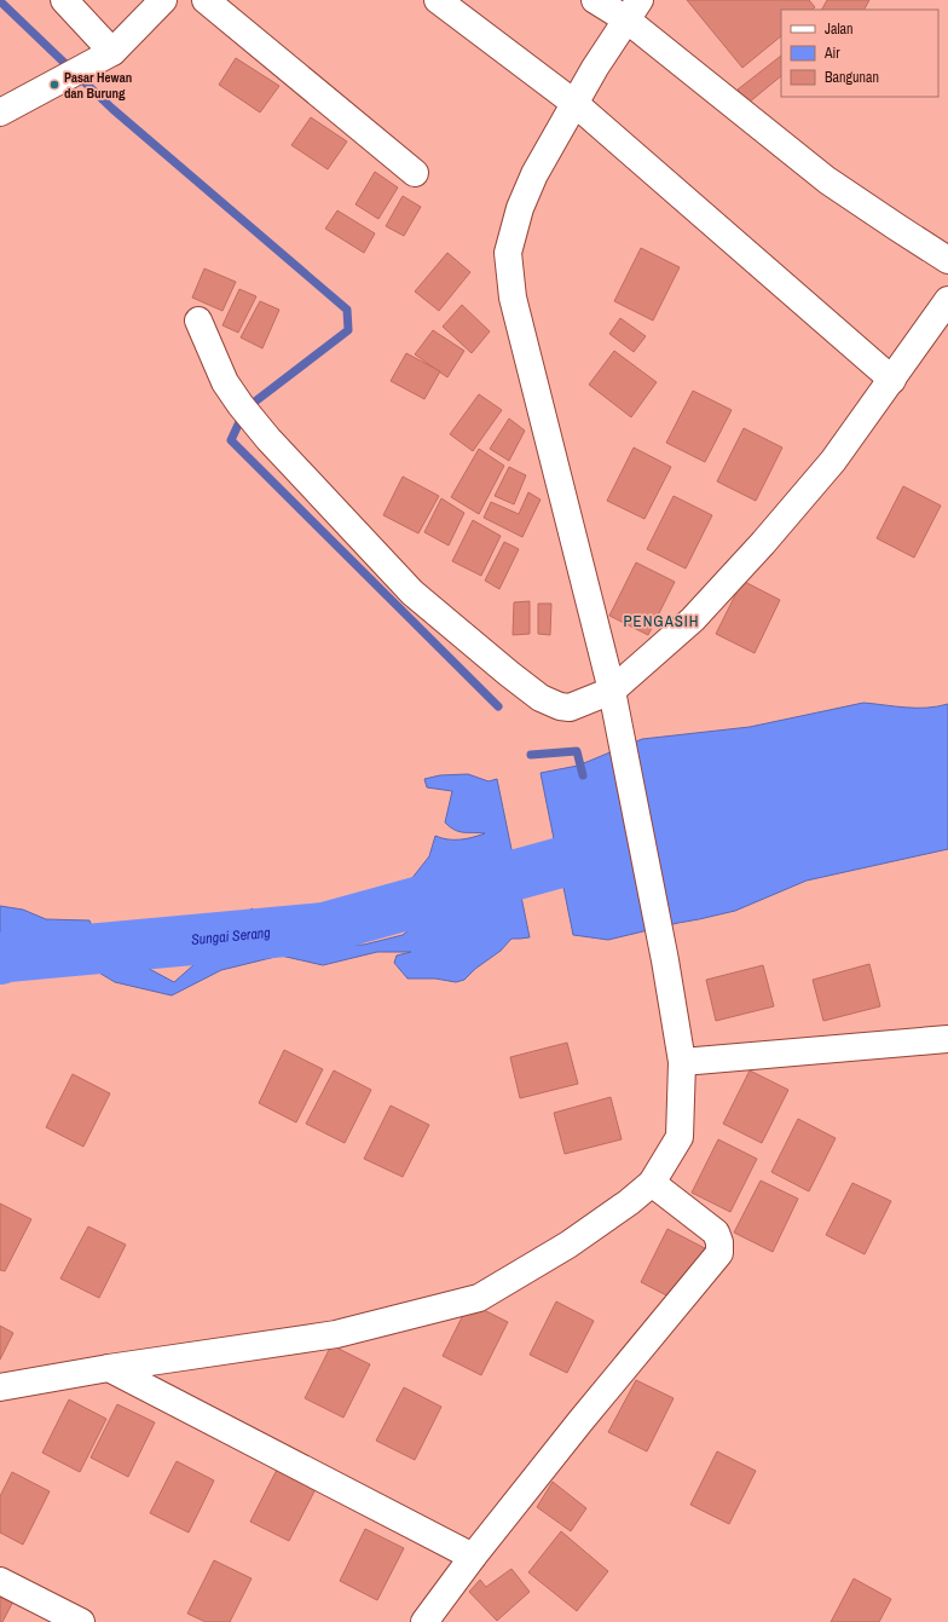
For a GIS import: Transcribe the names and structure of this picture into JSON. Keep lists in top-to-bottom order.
{
  "districts": ["PENGASIH"],
  "water": ["Sungai Serang"],
  "places": ["Pasar Hewan dan Burung"],
  "legend": ["Jalan", "Air", "Bangunan"]
}
